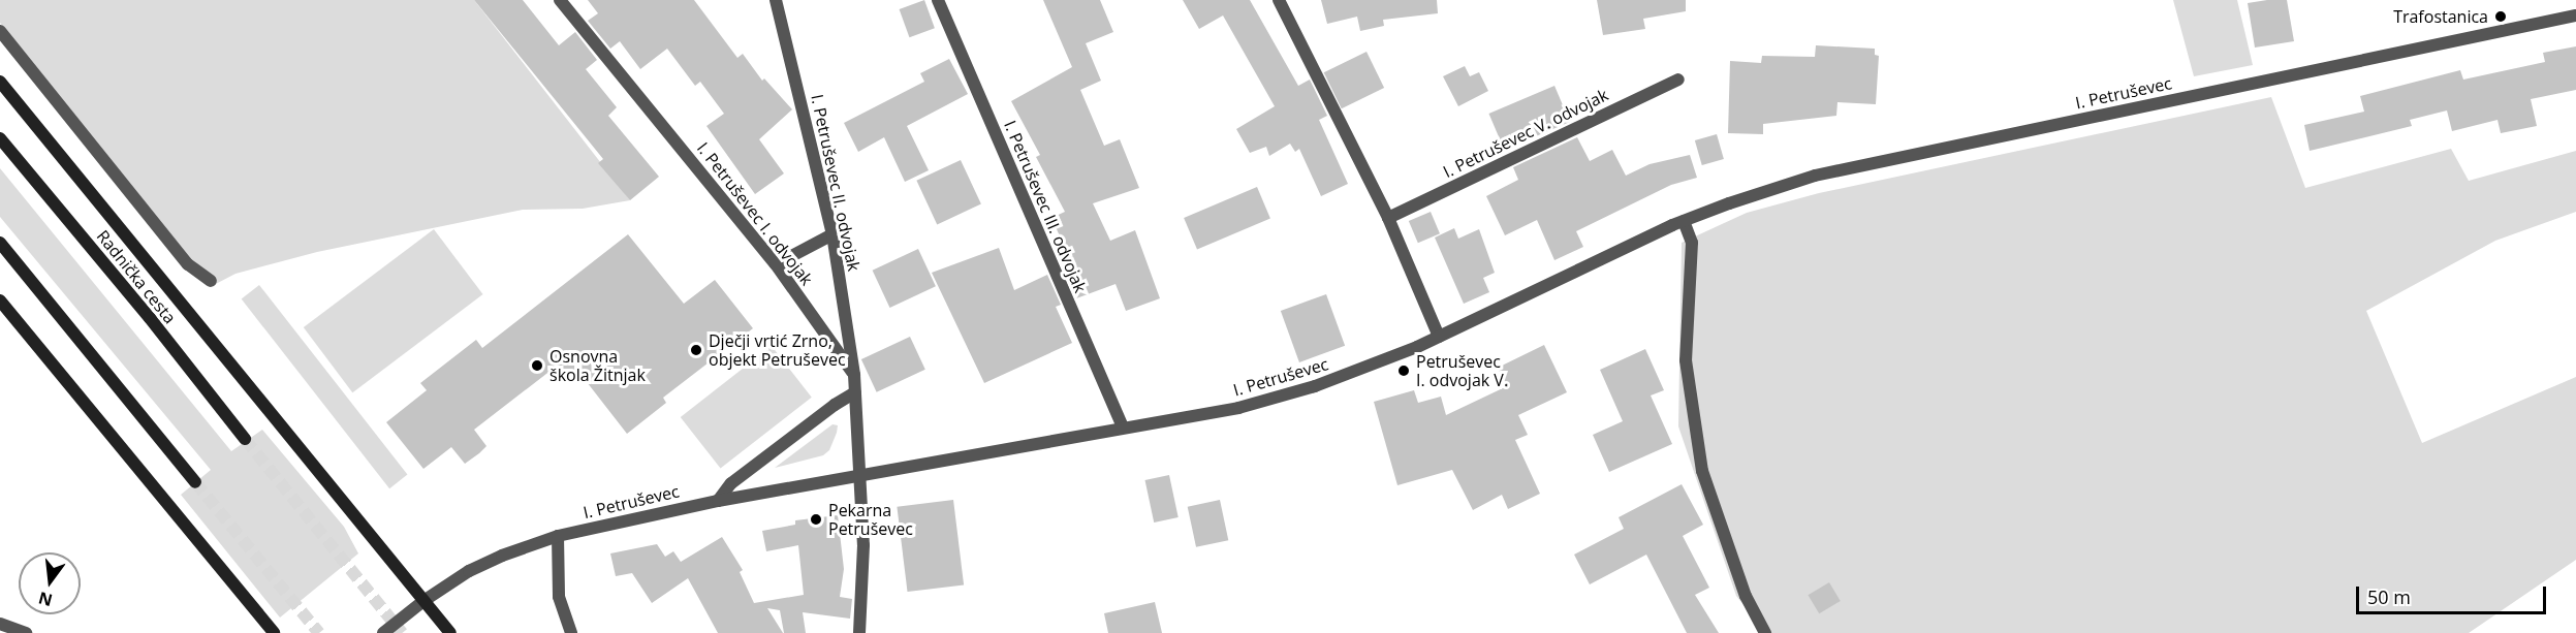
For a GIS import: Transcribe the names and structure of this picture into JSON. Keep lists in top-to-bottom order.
{
  "streets": {
    "main road": ["Radnička cesta"],
    "street": [
      "I. Petruševec",
      "I. Petruševec V. odvojak",
      "I. Petruševec II. odvojak",
      "I. Petruševec III. odvojak",
      "I. Petruševec I. odvojak"
    ]
  },
  "crossings": [
    ["I. Petruševec", "I. Petruševec III. odvojak"],
    ["I. Petruševec II. odvojak", "I. Petruševec I. odvojak"]
  ],
  "places": [
    "Trafostanica",
    "Dječji vrtić Zrno, objekt Petruševec",
    "Osnovna škola Žitnjak",
    "Petruševec I. odvojak V.",
    "Pekarna Petruševec"
  ],
  "scale_bar": "50 m",
  "north": "bottom"
}
